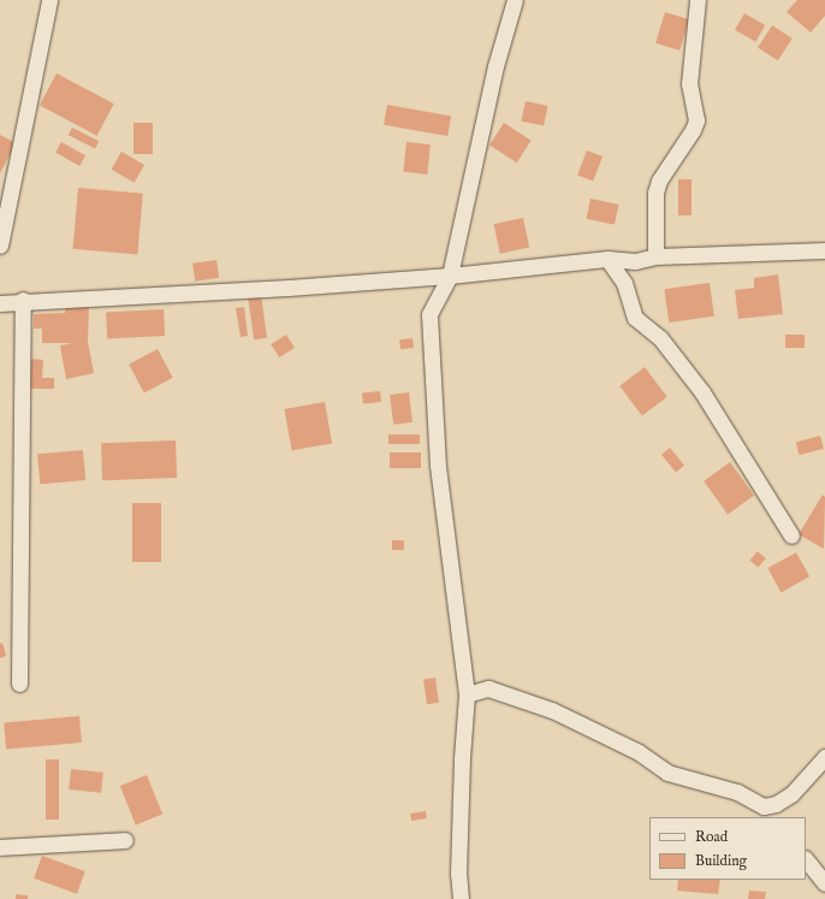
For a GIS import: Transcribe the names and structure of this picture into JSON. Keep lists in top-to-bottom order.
{
  "legend": ["Road", "Building"]
}
